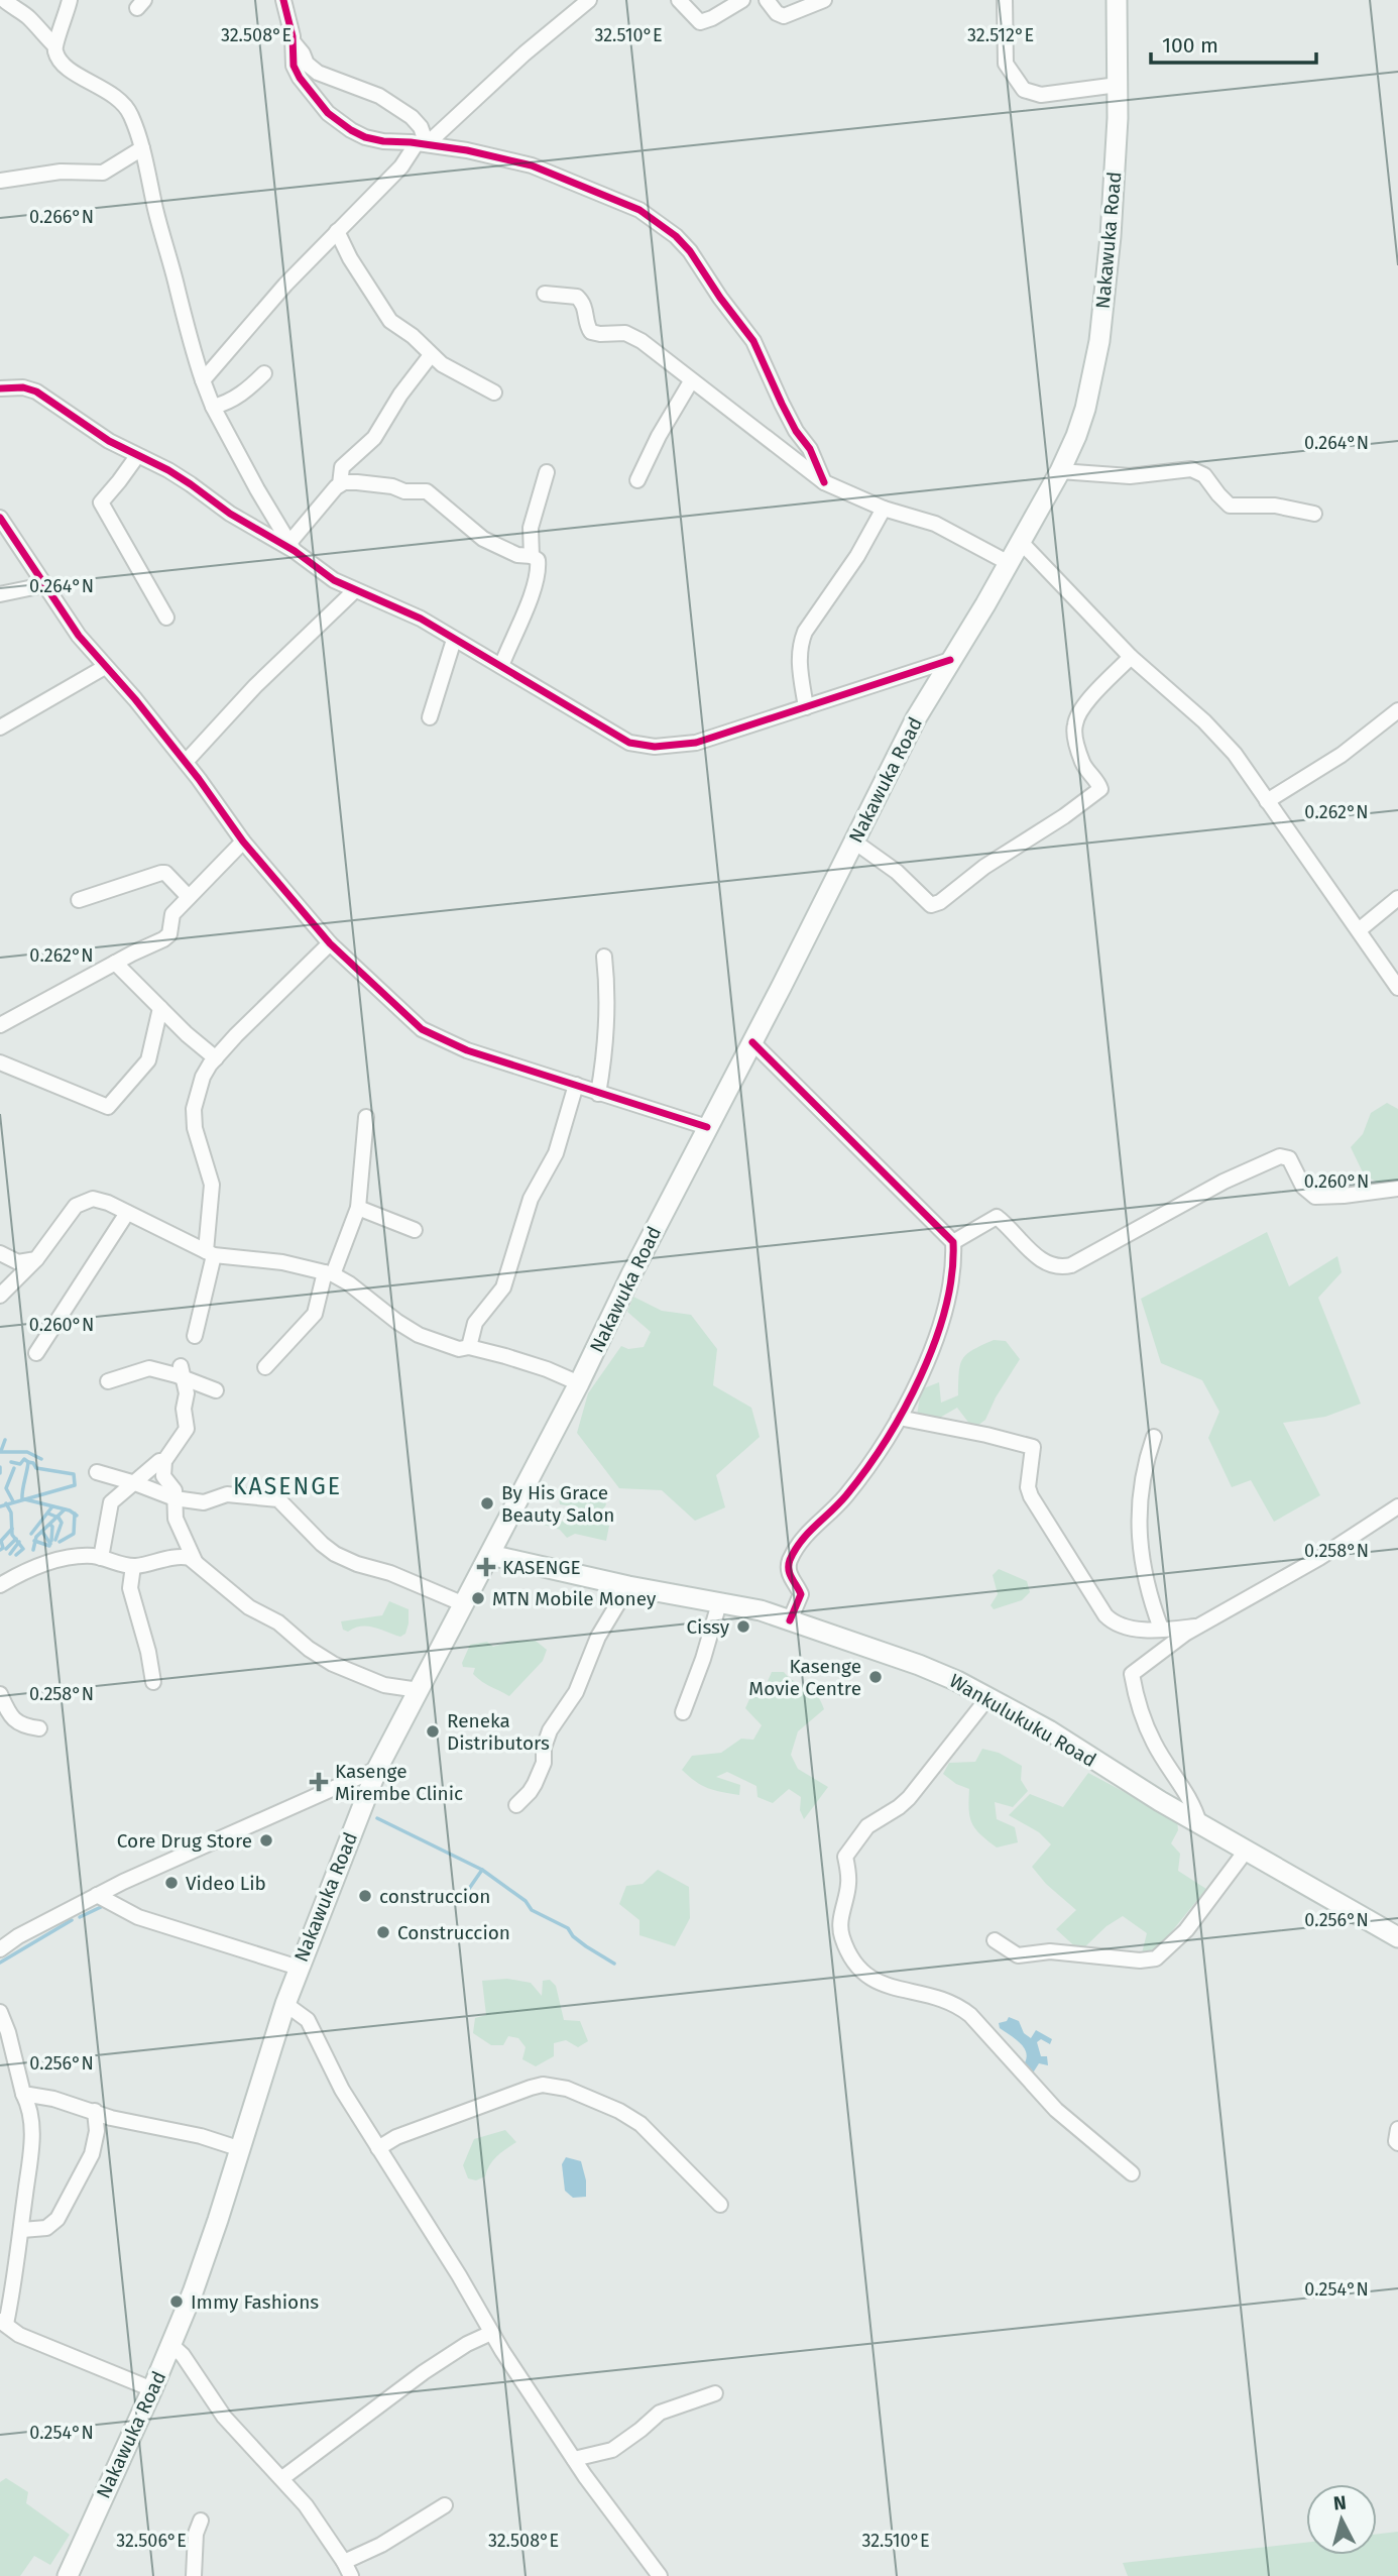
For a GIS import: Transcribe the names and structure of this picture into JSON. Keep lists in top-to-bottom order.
{
  "streets": {
    "main road": ["Nakawuka Road", "Wankulukuku Road"]
  },
  "crossings": [
    ["Nakawuka Road", "Wankulukuku Road"]
  ],
  "districts": ["KASENGE"],
  "places": {
    "other": [
      "By His Grace Beauty Salon",
      "MTN Mobile Money",
      "Cissy",
      "Kasenge Movie Centre",
      "Reneka Distributors",
      "Core Drug Store",
      "Video Lib",
      "construccion",
      "Construccion",
      "Immy Fashions"
    ],
    "health": ["KASENGE", "Kasenge Mirembe Clinic"]
  },
  "scale_bar": "100 m",
  "north": "top",
  "coordinates": [
    "32.508°E",
    "32.510°E",
    "32.512°E",
    "0.266°N",
    "0.264°N",
    "0.262°N",
    "0.260°N",
    "0.258°N",
    "0.256°N",
    "0.254°N",
    "32.506°E"
  ]
}
